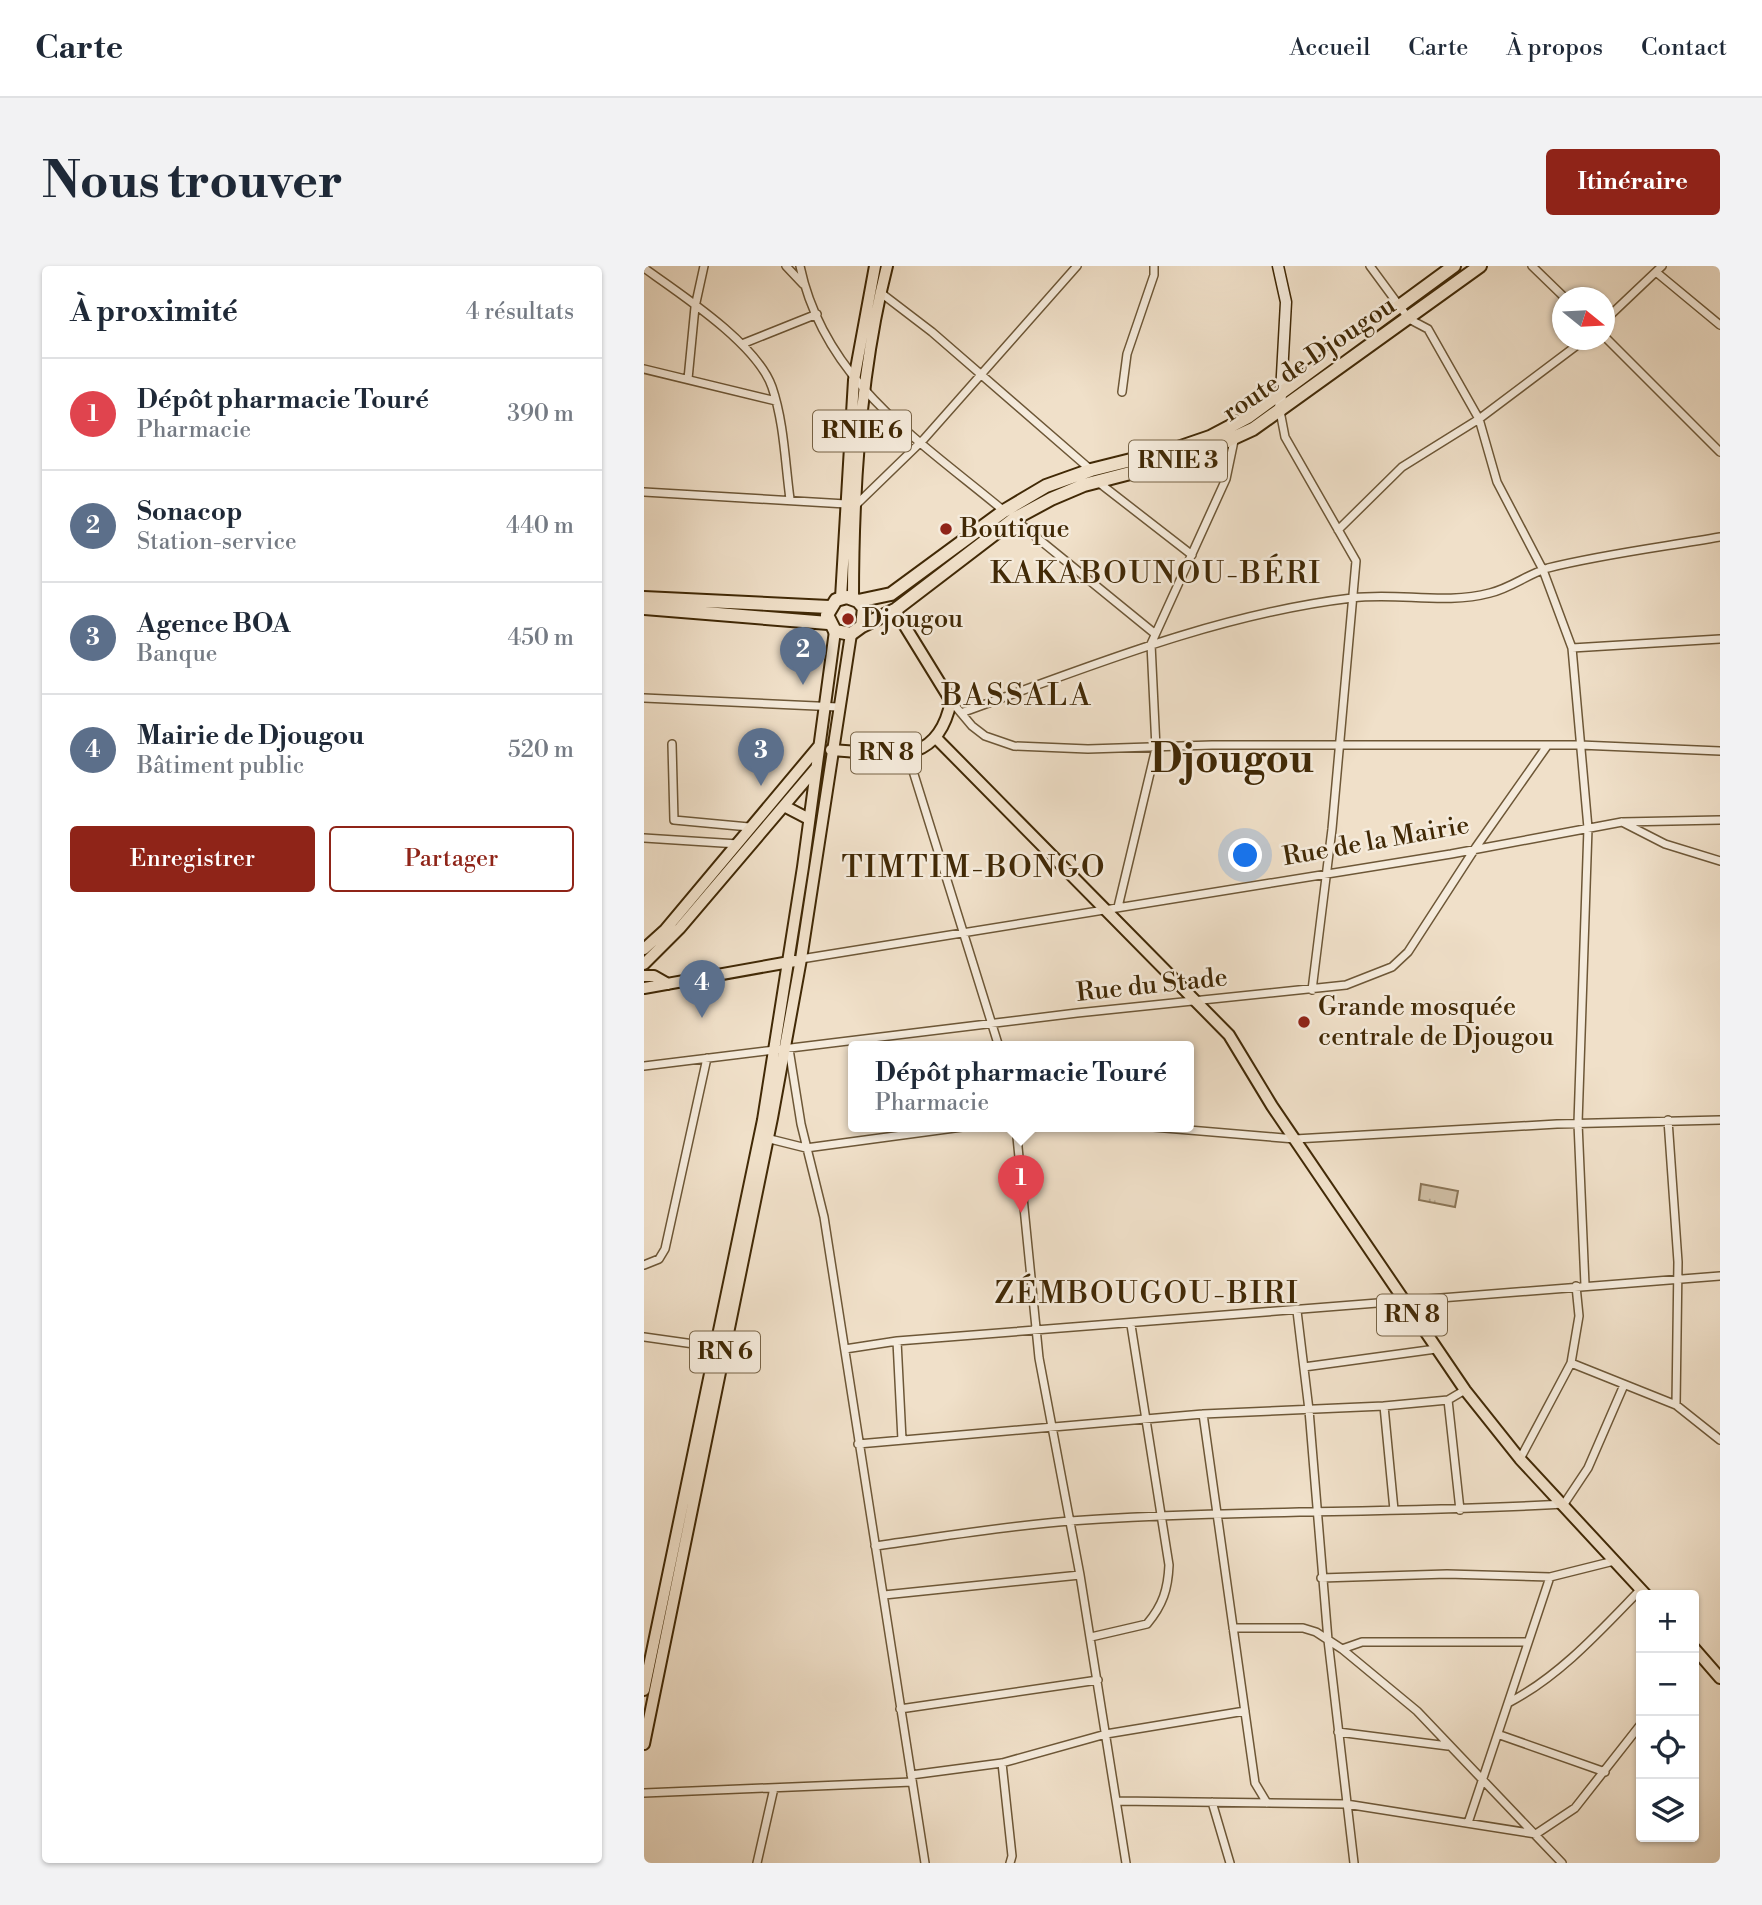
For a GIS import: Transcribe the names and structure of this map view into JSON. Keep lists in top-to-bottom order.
{
  "streets": {
    "highway": ["route de Djougou", "RNIE 3"],
    "main road": [
      "RNIE 6",
      "RN 8",
      "Rue de la Mairie",
      "RN 6"
    ],
    "street": ["Rue du Stade"]
  },
  "crossings": [
    ["route de Djougou", "RNIE 6"],
    ["route de Djougou", "RNIE 3"],
    ["RNIE 6", "RNIE 3"],
    ["RN 8", "Rue de la Mairie"],
    ["RN 8", "Rue du Stade"],
    ["RN 8", "RN 6"],
    ["Rue de la Mairie", "Rue du Stade"],
    ["Rue de la Mairie", "RN 6"],
    ["Rue du Stade", "RN 6"]
  ],
  "districts": [
    "KAKABOUNOU-BÉRI",
    "BASSALA",
    "Djougou",
    "TIMTIM-BONGO",
    "ZÉMBOUGOU-BIRI"
  ],
  "places": ["Boutique", "Djougou", "Grande mosquée centrale de Djougou"],
  "north": "right",
  "page": {
    "header": "Carte",
    "nav": [
      "Accueil",
      "Carte",
      "À propos",
      "Contact"
    ],
    "buttons": [
      "Itinéraire",
      ["Enregistrer", "Partager"]
    ],
    "title": "Nous trouver",
    "heading": ["À proximité", "4 résultats"],
    "list": [
      {
        "mark": "1",
        "name": "Dépôt pharmacie Touré",
        "note": "Pharmacie",
        "value": "390 m"
      },
      {
        "mark": "2",
        "name": "Sonacop",
        "note": "Station-service",
        "value": "440 m"
      },
      {
        "mark": "3",
        "name": "Agence BOA",
        "note": "Banque",
        "value": "450 m"
      },
      {
        "mark": "4",
        "name": "Mairie de Djougou",
        "note": "Bâtiment public",
        "value": "520 m"
      }
    ],
    "pins": [
      "2",
      "3",
      "4",
      "1"
    ],
    "popup": ["Dépôt pharmacie Touré", "Pharmacie"],
    "map_buttons": ["+", "−"]
  }
}
